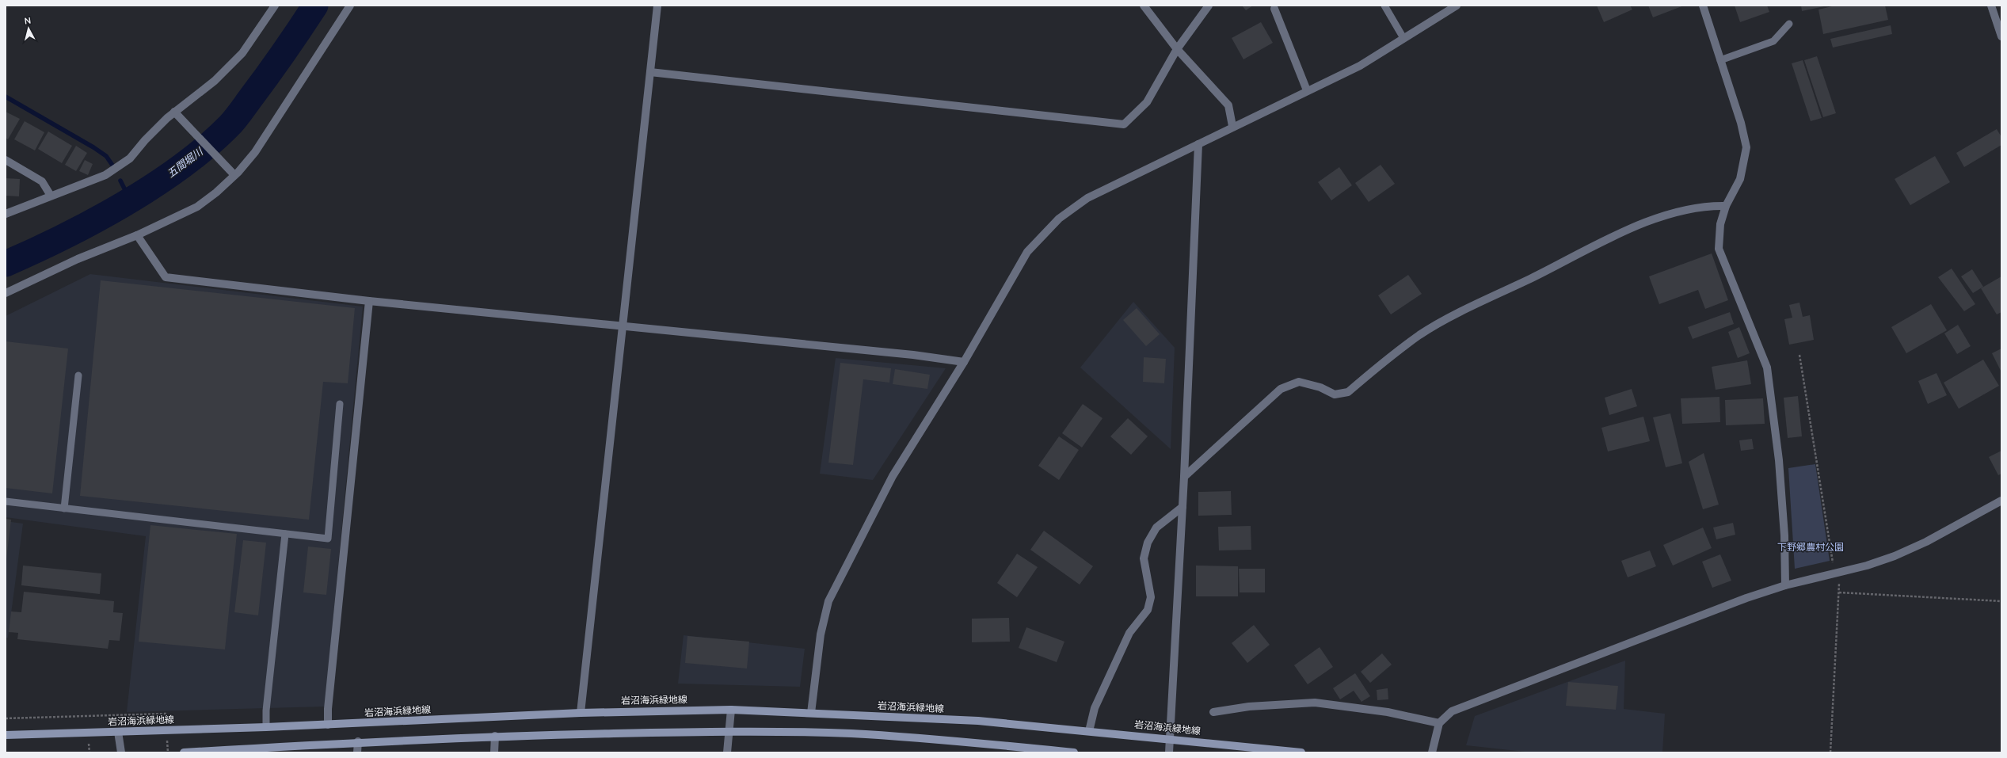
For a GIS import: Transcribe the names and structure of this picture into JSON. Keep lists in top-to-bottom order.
{
  "streets": {
    "main road": ["岩沼海浜緑地線"]
  },
  "water": ["五間堀川"],
  "parks": ["下野郷農村公園"],
  "north": "top"
}
